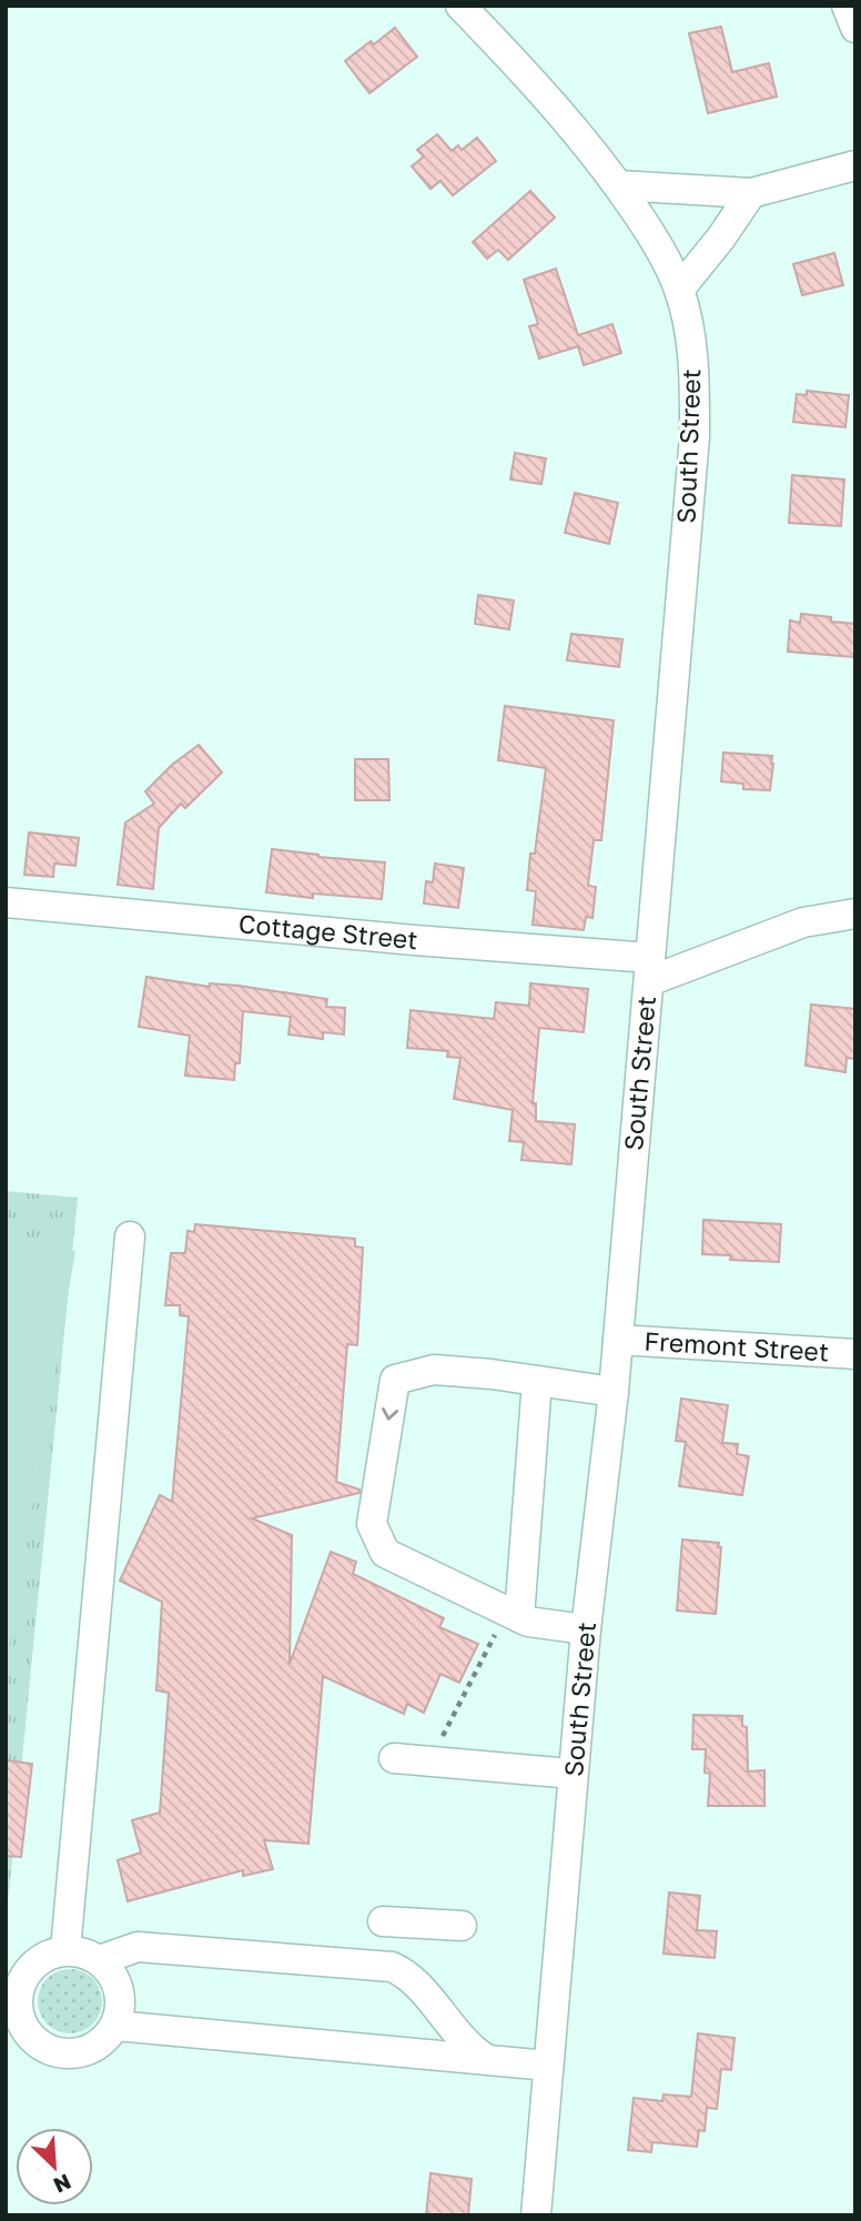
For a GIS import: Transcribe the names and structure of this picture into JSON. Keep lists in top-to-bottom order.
{
  "streets": {
    "street": ["South Street", "Cottage Street", "Fremont Street"]
  },
  "crossings": [
    ["South Street", "Cottage Street"],
    ["South Street", "Fremont Street"]
  ],
  "north": "bottom right"
}
